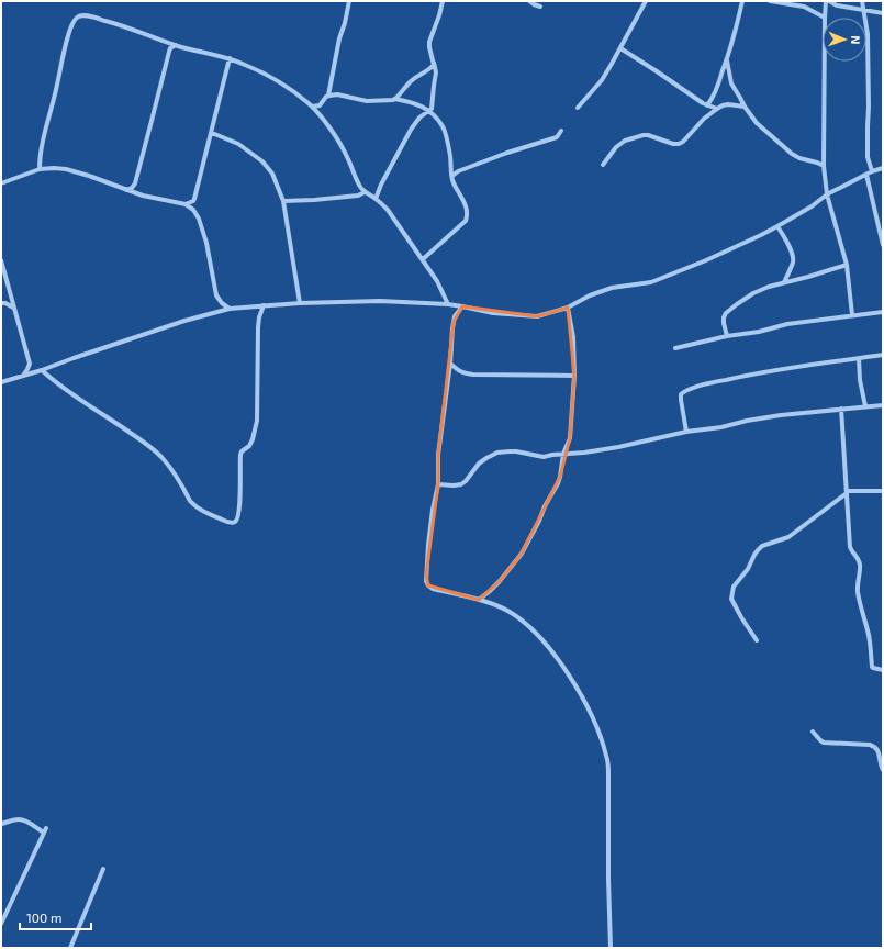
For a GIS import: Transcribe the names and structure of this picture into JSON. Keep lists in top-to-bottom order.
{
  "scale_bar": "100 m",
  "north": "right"
}
